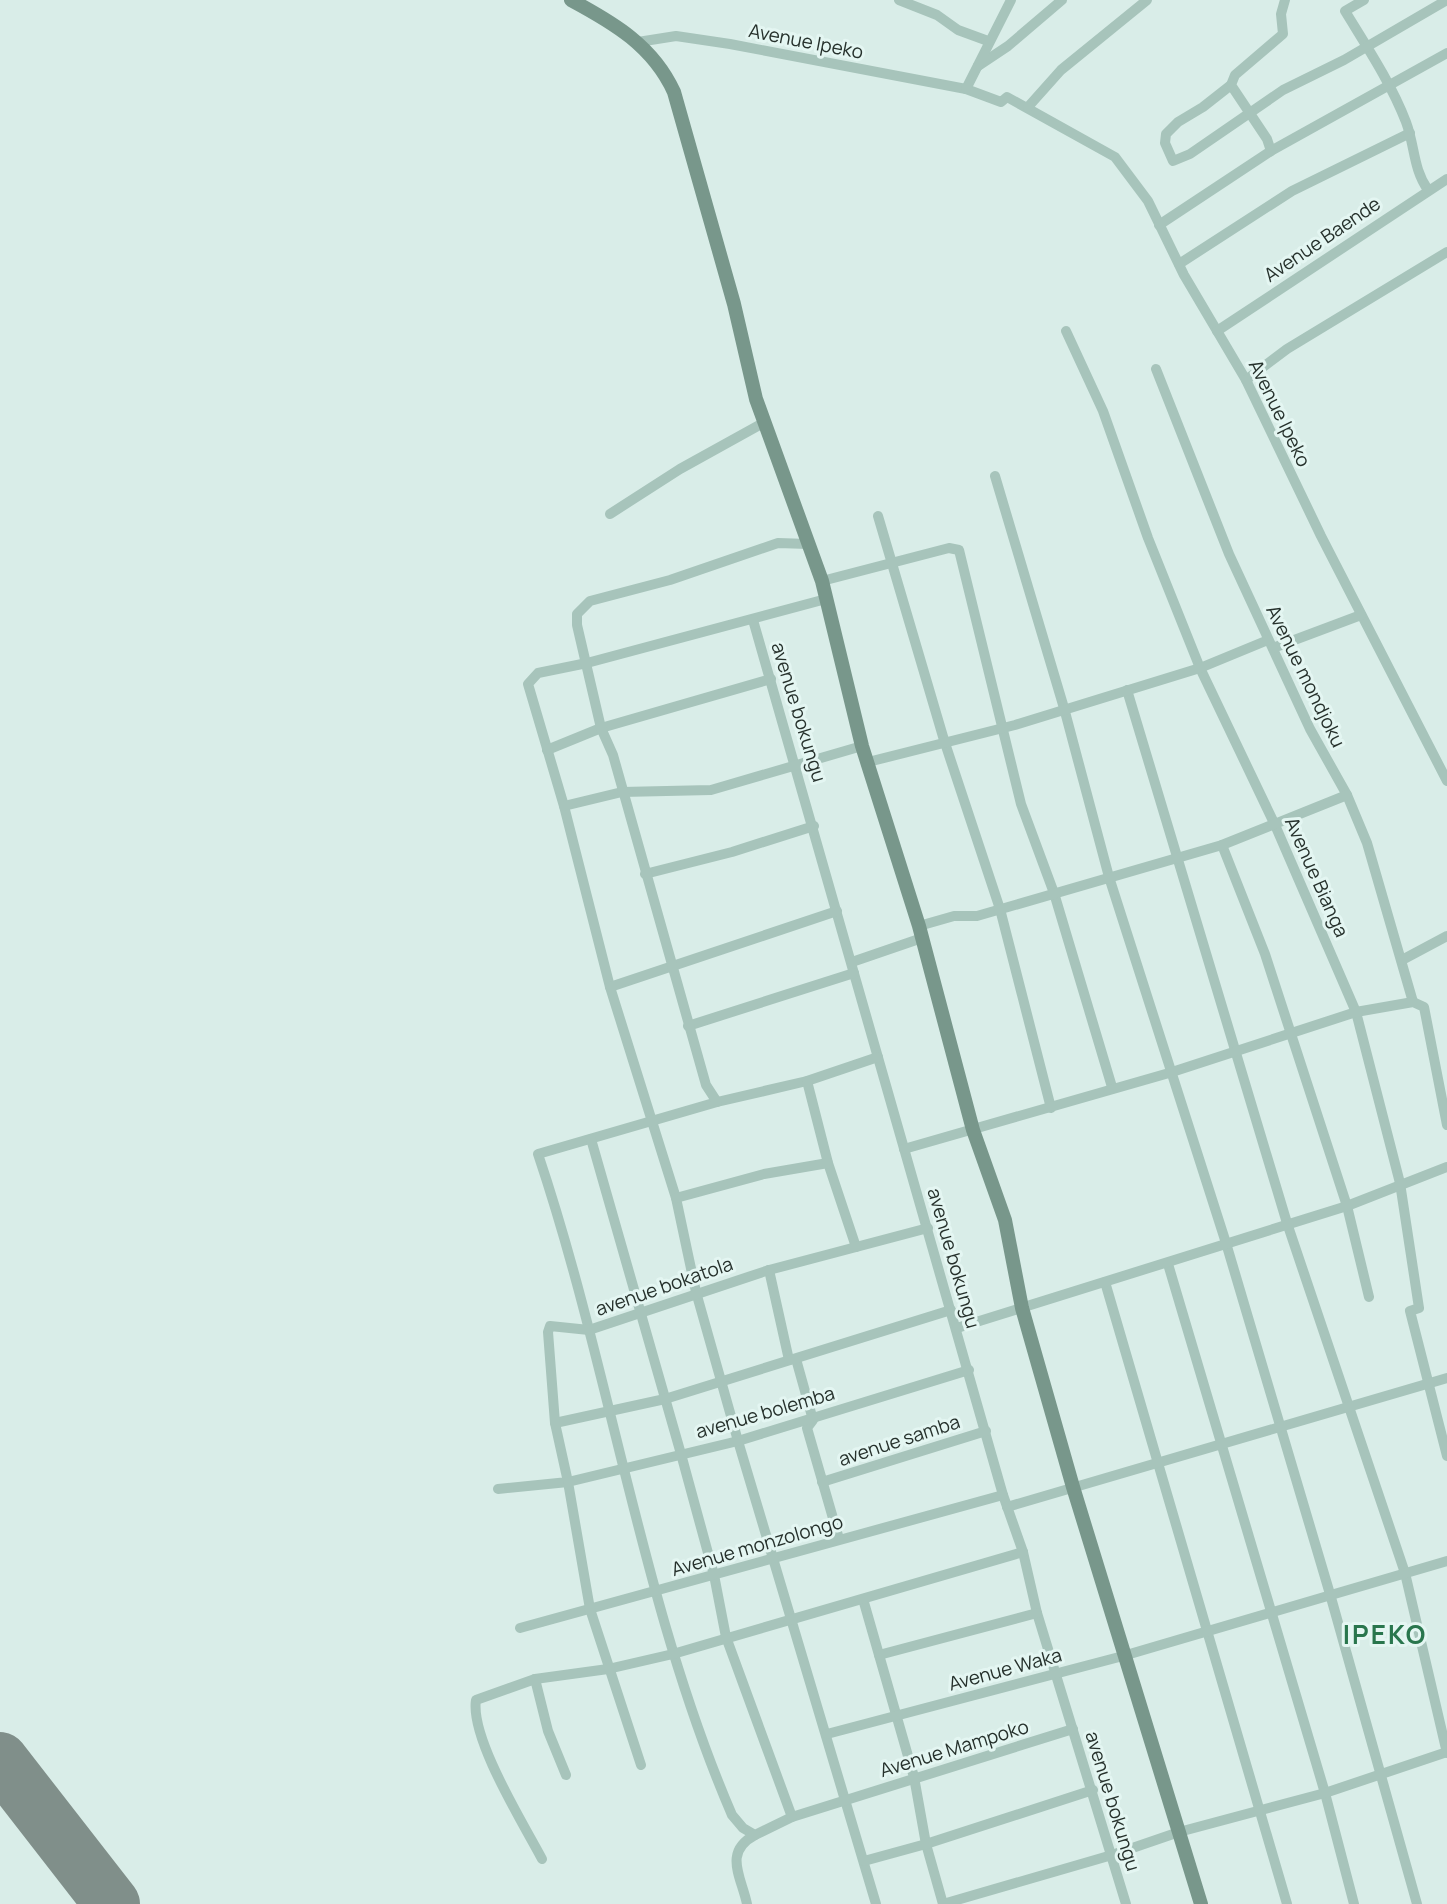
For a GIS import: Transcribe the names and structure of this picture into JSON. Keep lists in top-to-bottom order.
{
  "streets": {
    "street": [
      "Avenue Ipeko",
      "Avenue Baende",
      "Avenue mondjoku",
      "avenue bokungu",
      "Avenue Bianga",
      "avenue bokatola",
      "avenue bolemba",
      "avenue samba",
      "Avenue monzolongo",
      "Avenue Waka",
      "Avenue Mampoko"
    ]
  },
  "crossings": [
    ["Avenue Ipeko", "Avenue Baende"],
    ["avenue bokungu", "avenue bokatola"],
    ["avenue bokungu", "avenue bolemba"],
    ["avenue bokungu", "avenue samba"],
    ["avenue bokungu", "Avenue monzolongo"],
    ["avenue bokungu", "Avenue Waka"],
    ["avenue bokungu", "Avenue Mampoko"],
    ["avenue bokatola", "avenue bolemba"],
    ["avenue bokatola", "Avenue monzolongo"]
  ],
  "districts": ["IPEKO"]
}
